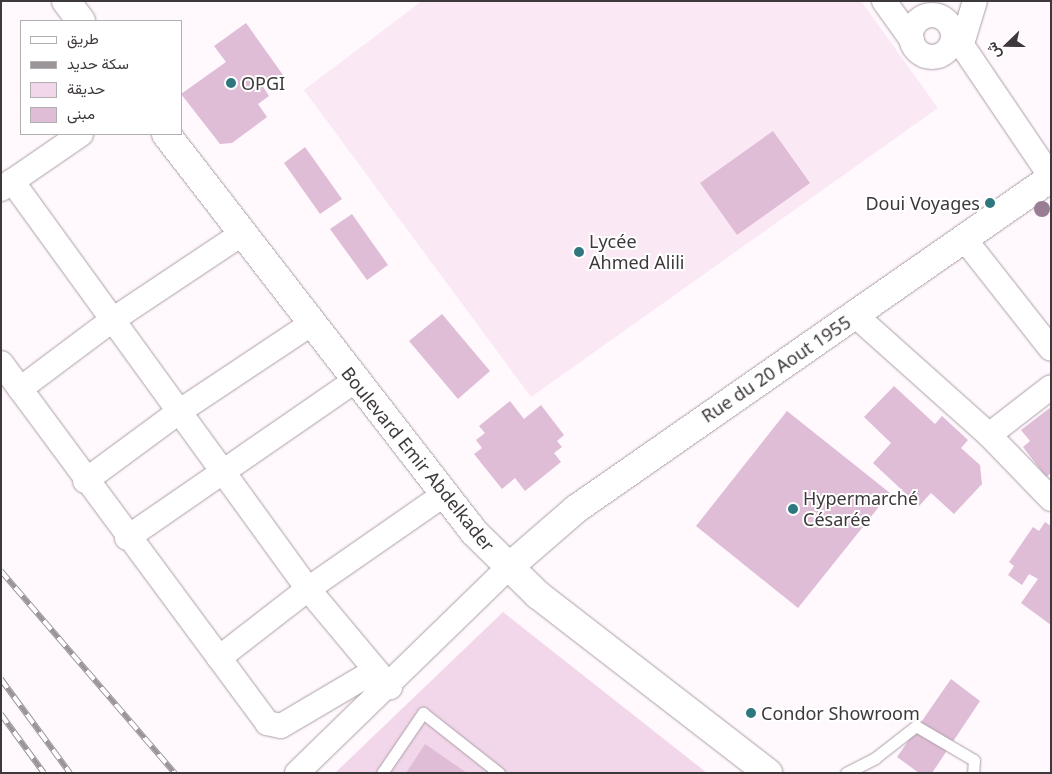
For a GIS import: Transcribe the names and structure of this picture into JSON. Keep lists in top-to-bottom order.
{
  "streets": {
    "main road": ["Rue du 20 Aout 1955", "Boulevard Emir Abdelkader"]
  },
  "crossings": [
    ["Rue du 20 Aout 1955", "Boulevard Emir Abdelkader"]
  ],
  "places": [
    "OPGI",
    "Doui Voyages",
    "Lycée Ahmed Alili",
    "Hypermarché Césarée",
    "Condor Showroom"
  ],
  "legend": [
    "طريق",
    "سكة حديد",
    "حديقة",
    "مبنى"
  ],
  "north": "left"
}
